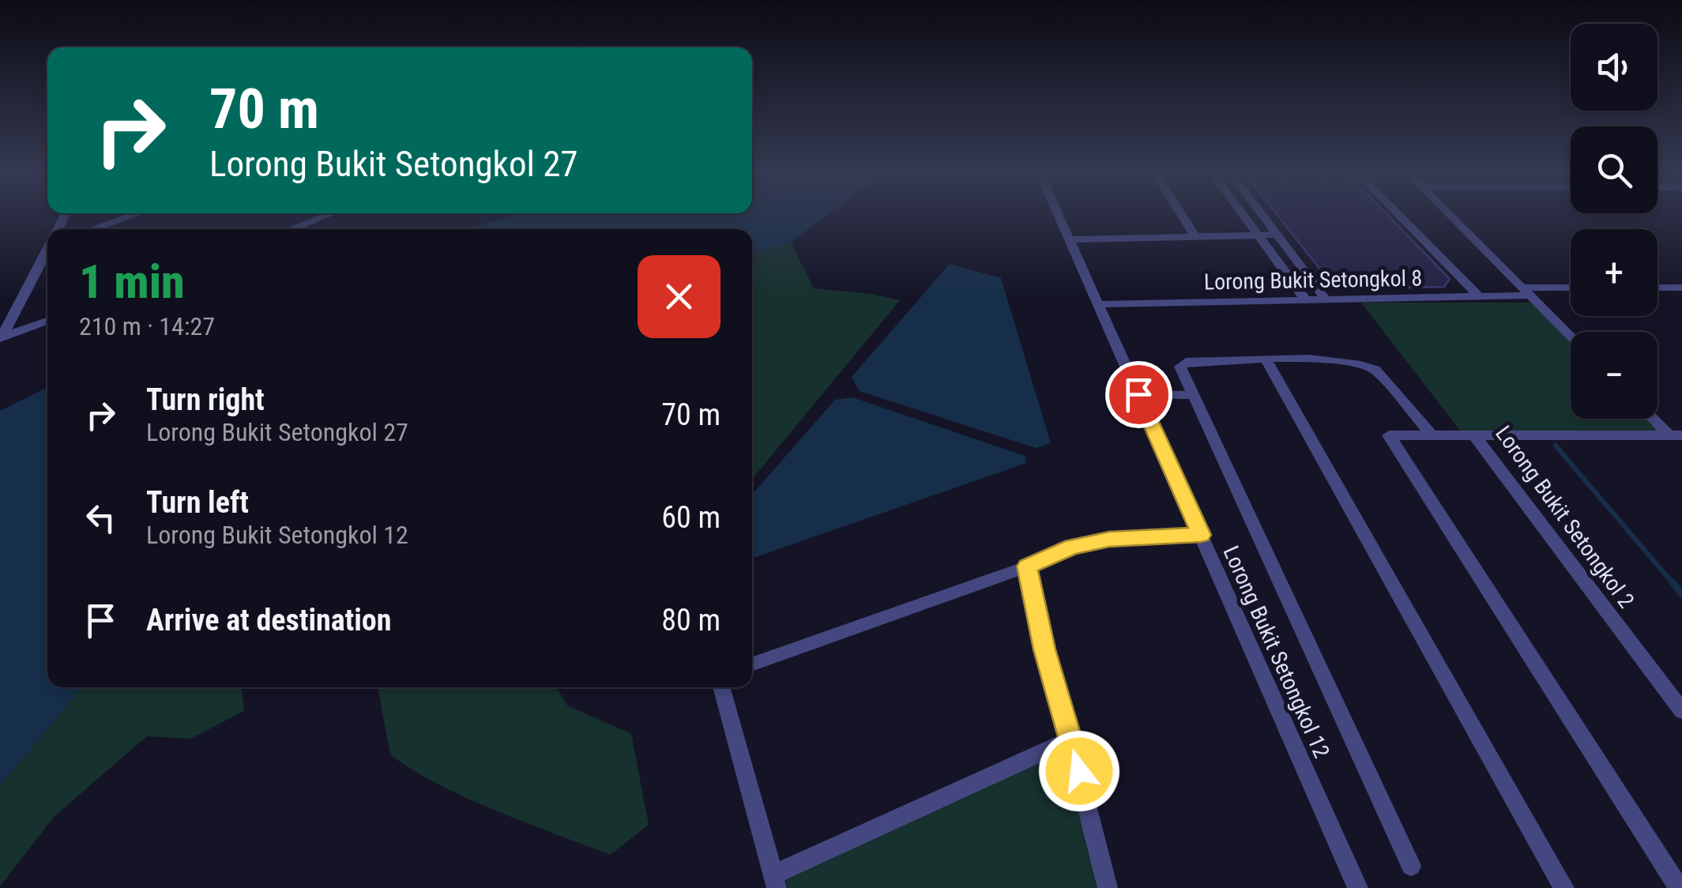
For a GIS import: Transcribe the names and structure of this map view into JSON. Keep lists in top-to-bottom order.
{
  "streets": {
    "street": ["Lorong Bukit Setongkol 8", "Lorong Bukit Setongkol 2", "Lorong Bukit Setongkol 12"]
  },
  "crossings": [
    ["Lorong Bukit Setongkol 8", "Lorong Bukit Setongkol 12"]
  ],
  "page": {
    "map_buttons": ["+", "−"],
    "turn": ["70 m", "Lorong Bukit Setongkol 27"],
    "heading": ["1 min", "210 m · 14:27"],
    "list": [
      {
        "name": "Turn right",
        "note": "Lorong Bukit Setongkol 27",
        "value": "70 m"
      },
      {
        "name": "Turn left",
        "note": "Lorong Bukit Setongkol 12",
        "value": "60 m"
      },
      {
        "name": "Arrive at destination",
        "value": "80 m"
      }
    ]
  }
}
